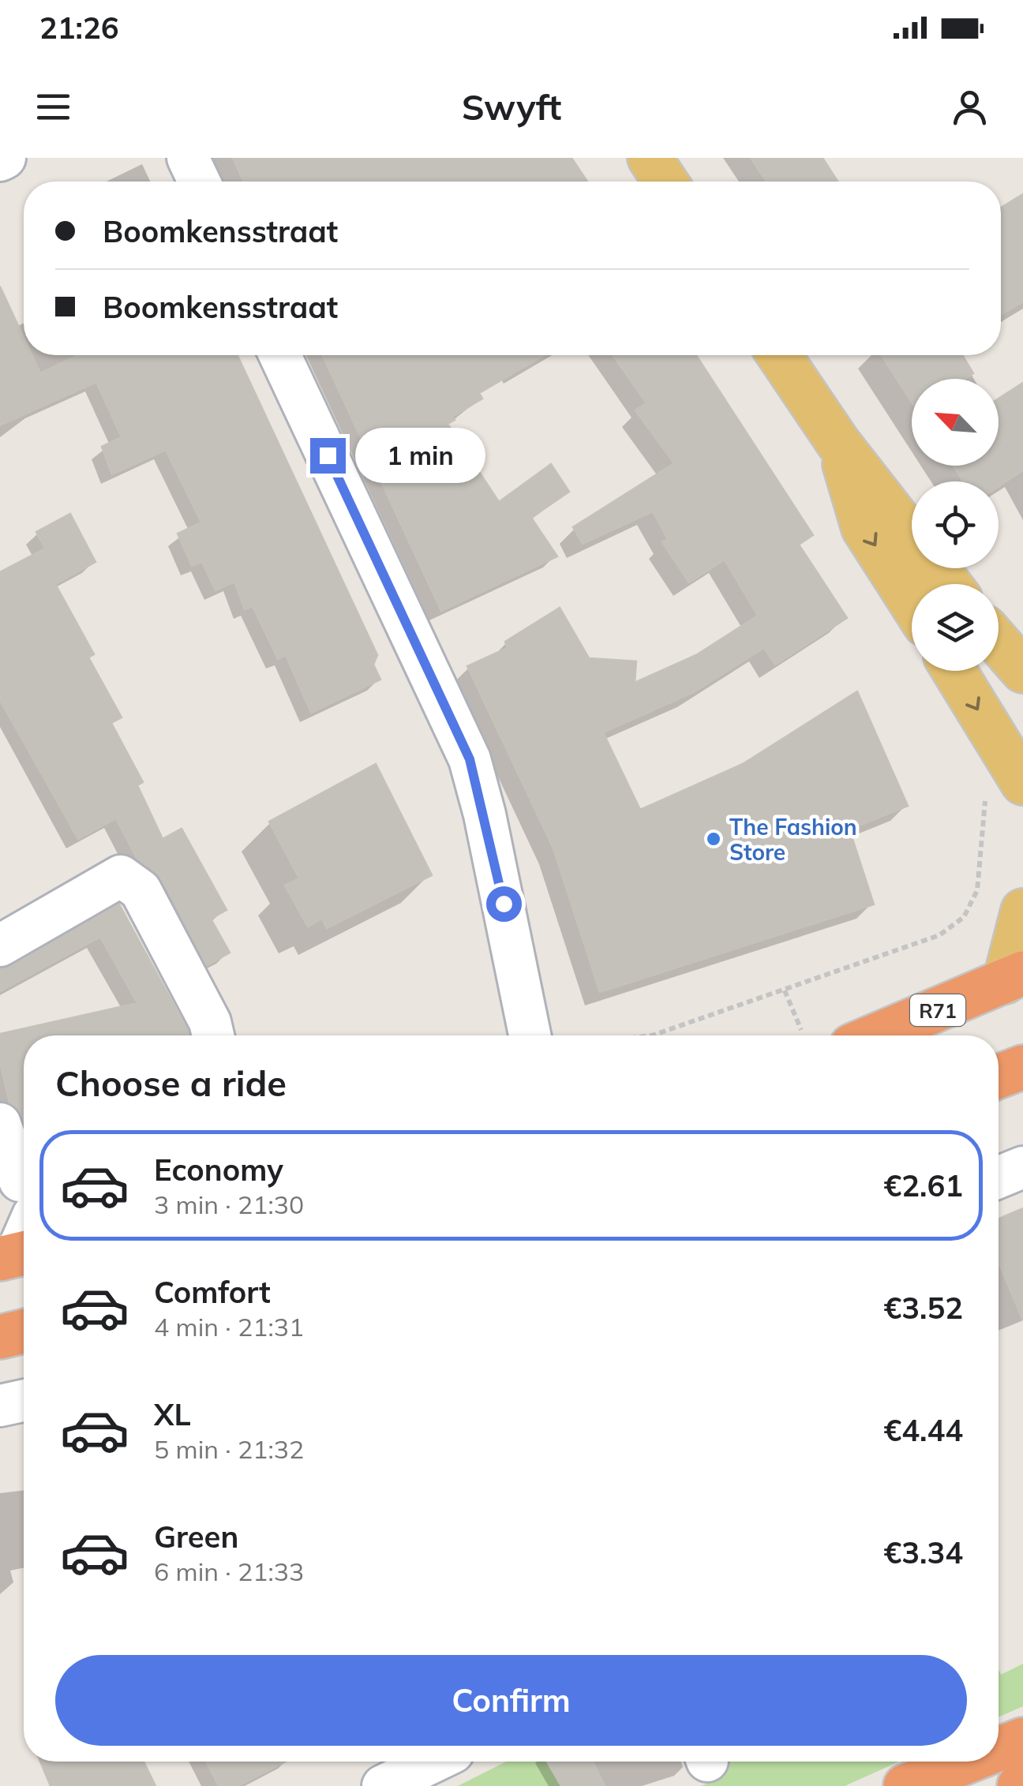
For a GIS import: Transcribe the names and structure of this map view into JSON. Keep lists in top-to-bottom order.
{
  "streets": {
    "highway": ["R71"]
  },
  "places": ["The Fashion Store"],
  "north": "top left",
  "page": {
    "status": "21:26",
    "header": "Swyft",
    "banner": ["Boomkensstraat", "Boomkensstraat"],
    "bubble": "1 min",
    "heading": "Choose a ride",
    "list": [
      {
        "name": "Economy",
        "note": "3 min · 21:30",
        "value": "€2.61"
      },
      {
        "name": "Comfort",
        "note": "4 min · 21:31",
        "value": "€3.52"
      },
      {
        "name": "XL",
        "note": "5 min · 21:32",
        "value": "€4.44"
      },
      {
        "name": "Green",
        "note": "6 min · 21:33",
        "value": "€3.34"
      }
    ],
    "buttons": "Confirm"
  }
}
